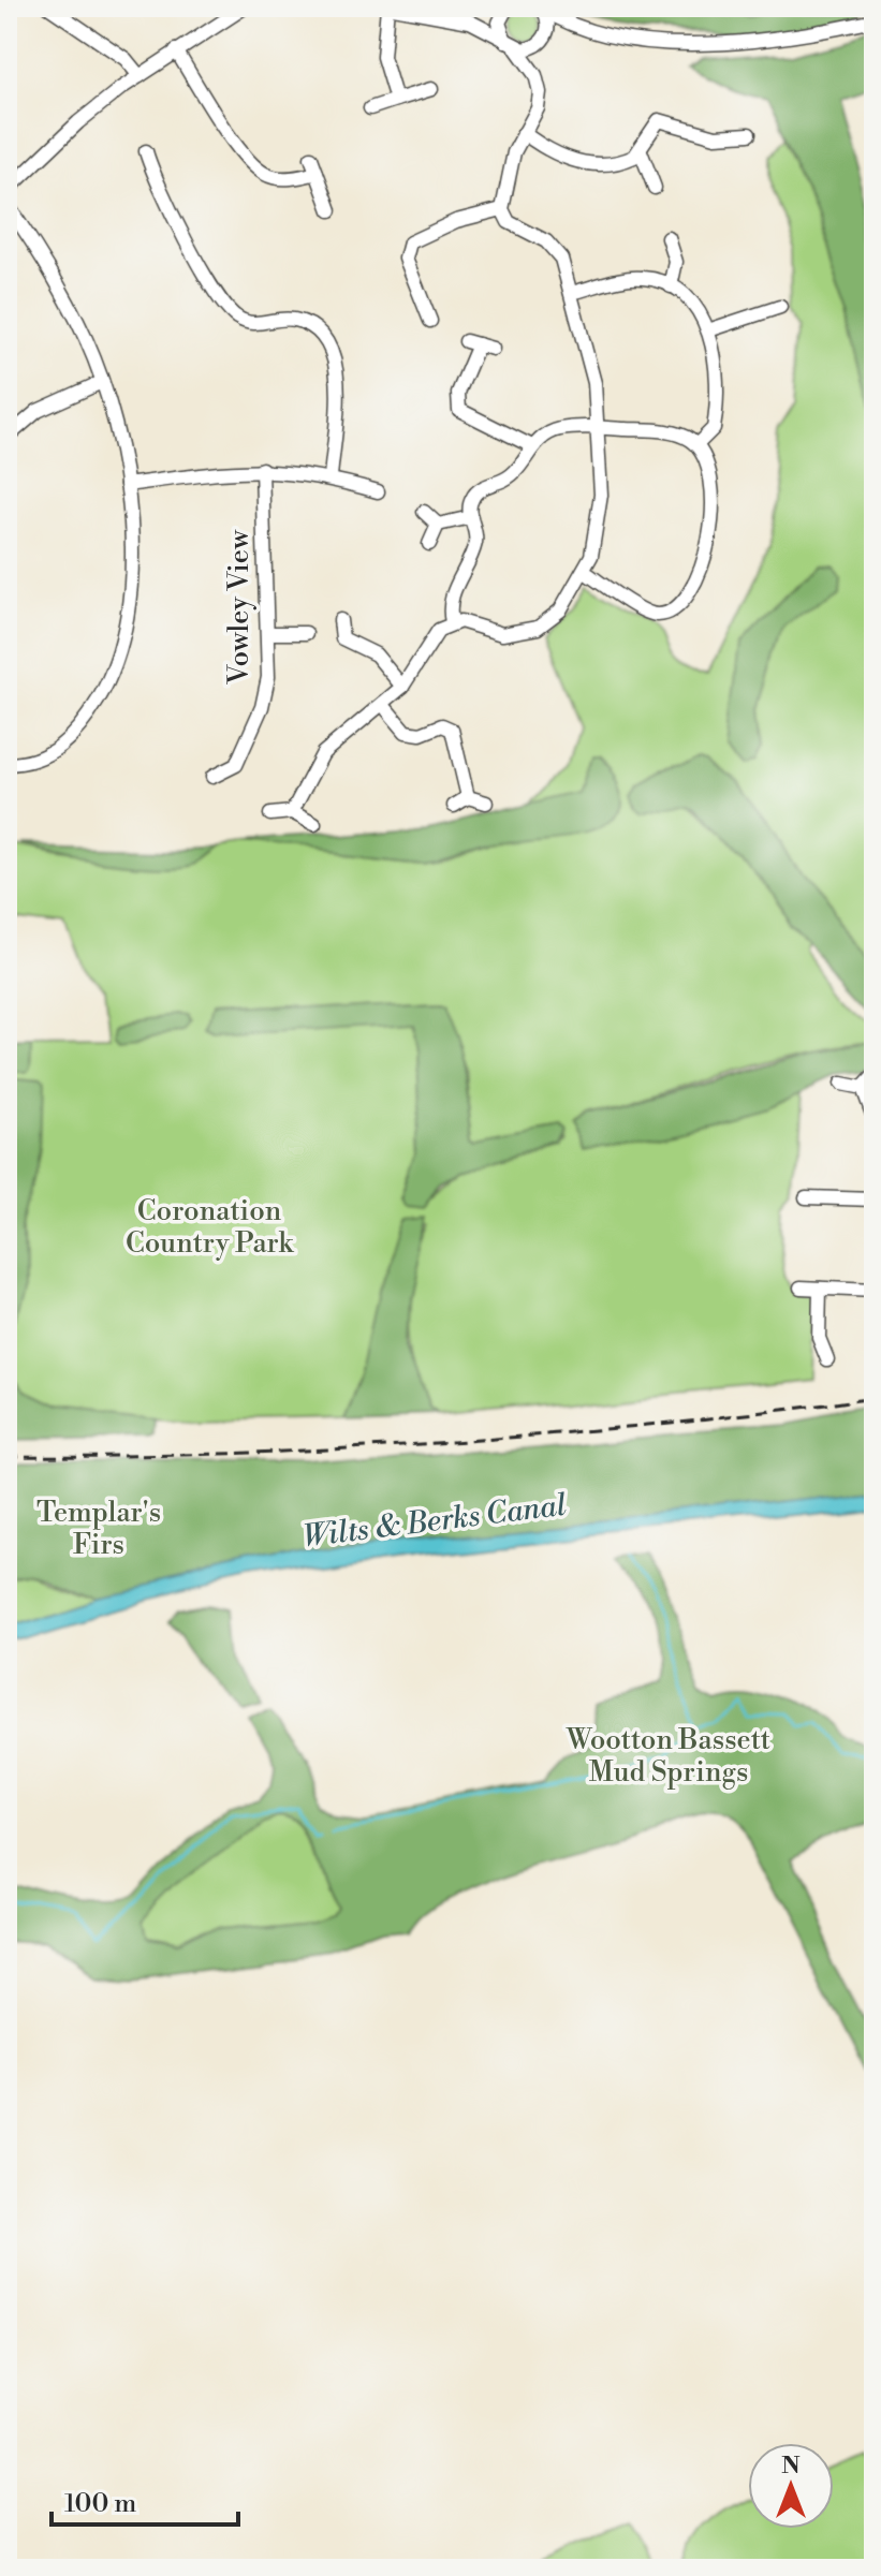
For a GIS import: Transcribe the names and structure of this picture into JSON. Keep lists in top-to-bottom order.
{
  "streets": {
    "street": ["Vowley View"]
  },
  "water": ["Wilts & Berks Canal"],
  "parks": ["Coronation Country Park", "Templar's Firs", "Wootton Bassett Mud Springs"],
  "scale_bar": "100 m",
  "north": "top"
}
